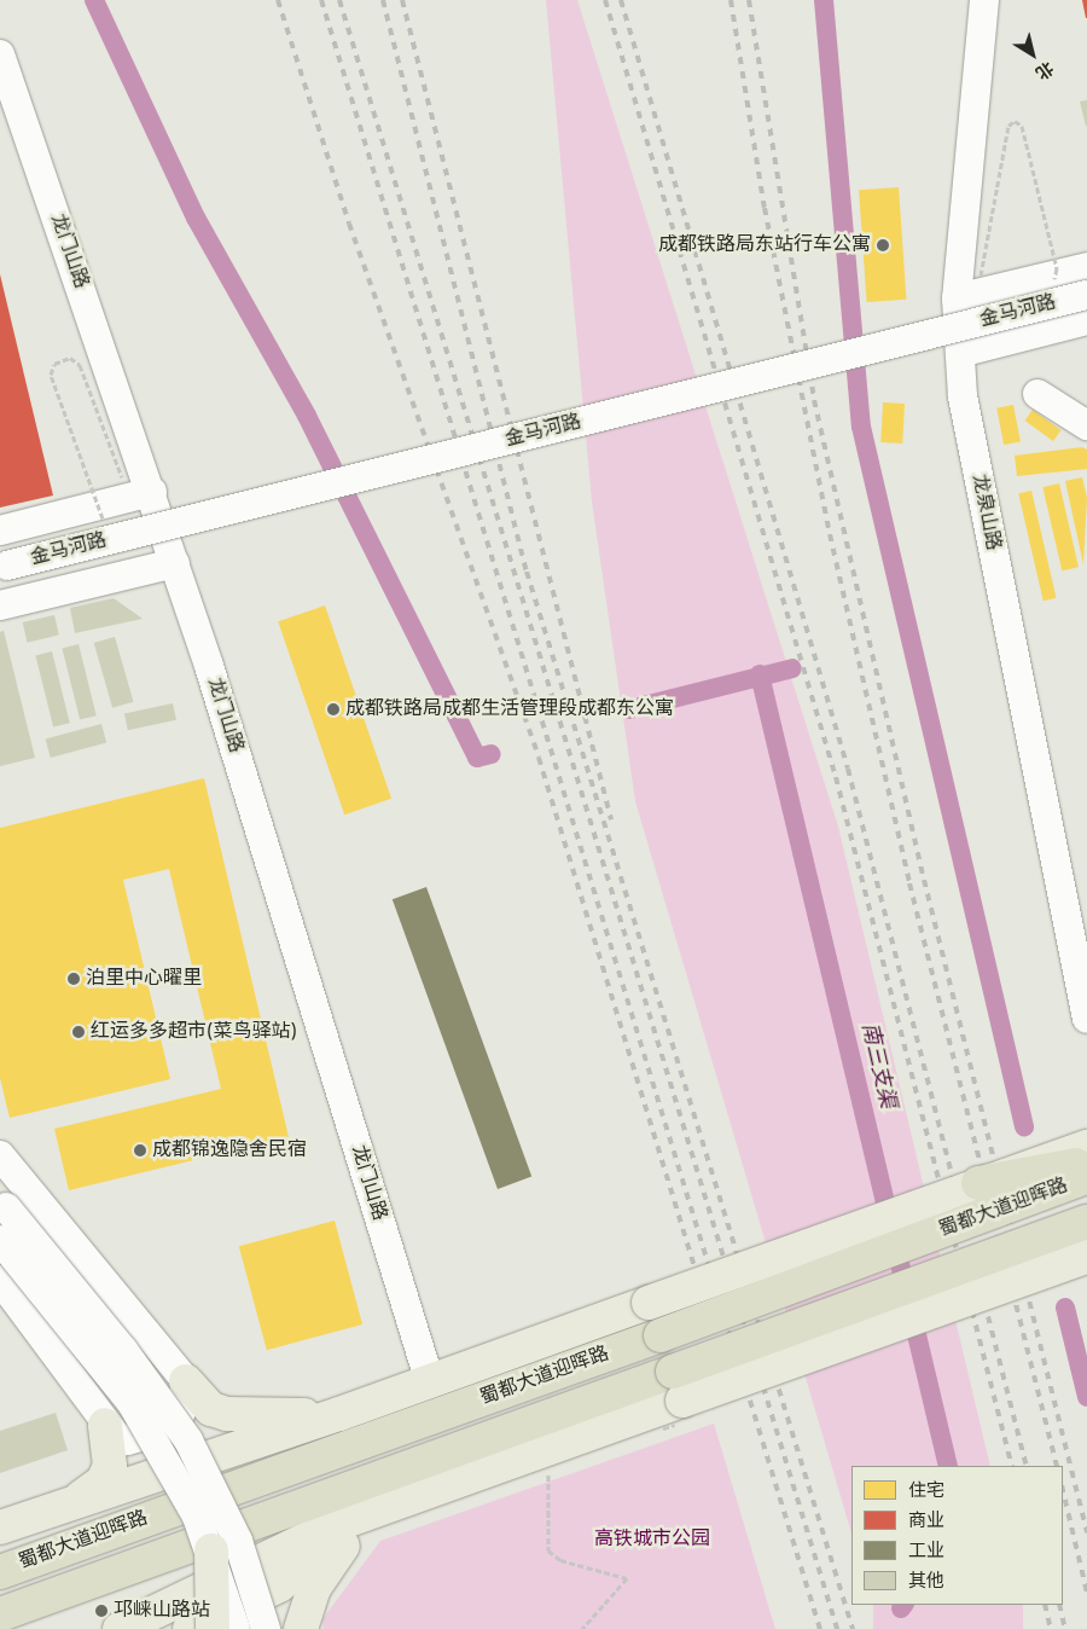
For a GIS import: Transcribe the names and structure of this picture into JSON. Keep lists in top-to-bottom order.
{
  "streets": {
    "highway": ["蜀都大道迎晖路"],
    "street": ["龙门山路", "金马河路", "龙泉山路"]
  },
  "crossings": [
    ["龙门山路", "蜀都大道迎晖路"]
  ],
  "water": ["南三支渠"],
  "parks": ["高铁城市公园"],
  "places": [
    "成都铁路局东站行车公寓",
    "成都铁路局成都生活管理段成都东公寓",
    "泊里中心曜里",
    "红运多多超市(菜鸟驿站)",
    "成都锦逸隐舍民宿",
    "邛崃山路站"
  ],
  "legend": [
    "住宅",
    "商业",
    "工业",
    "其他"
  ],
  "north": "bottom right"
}
